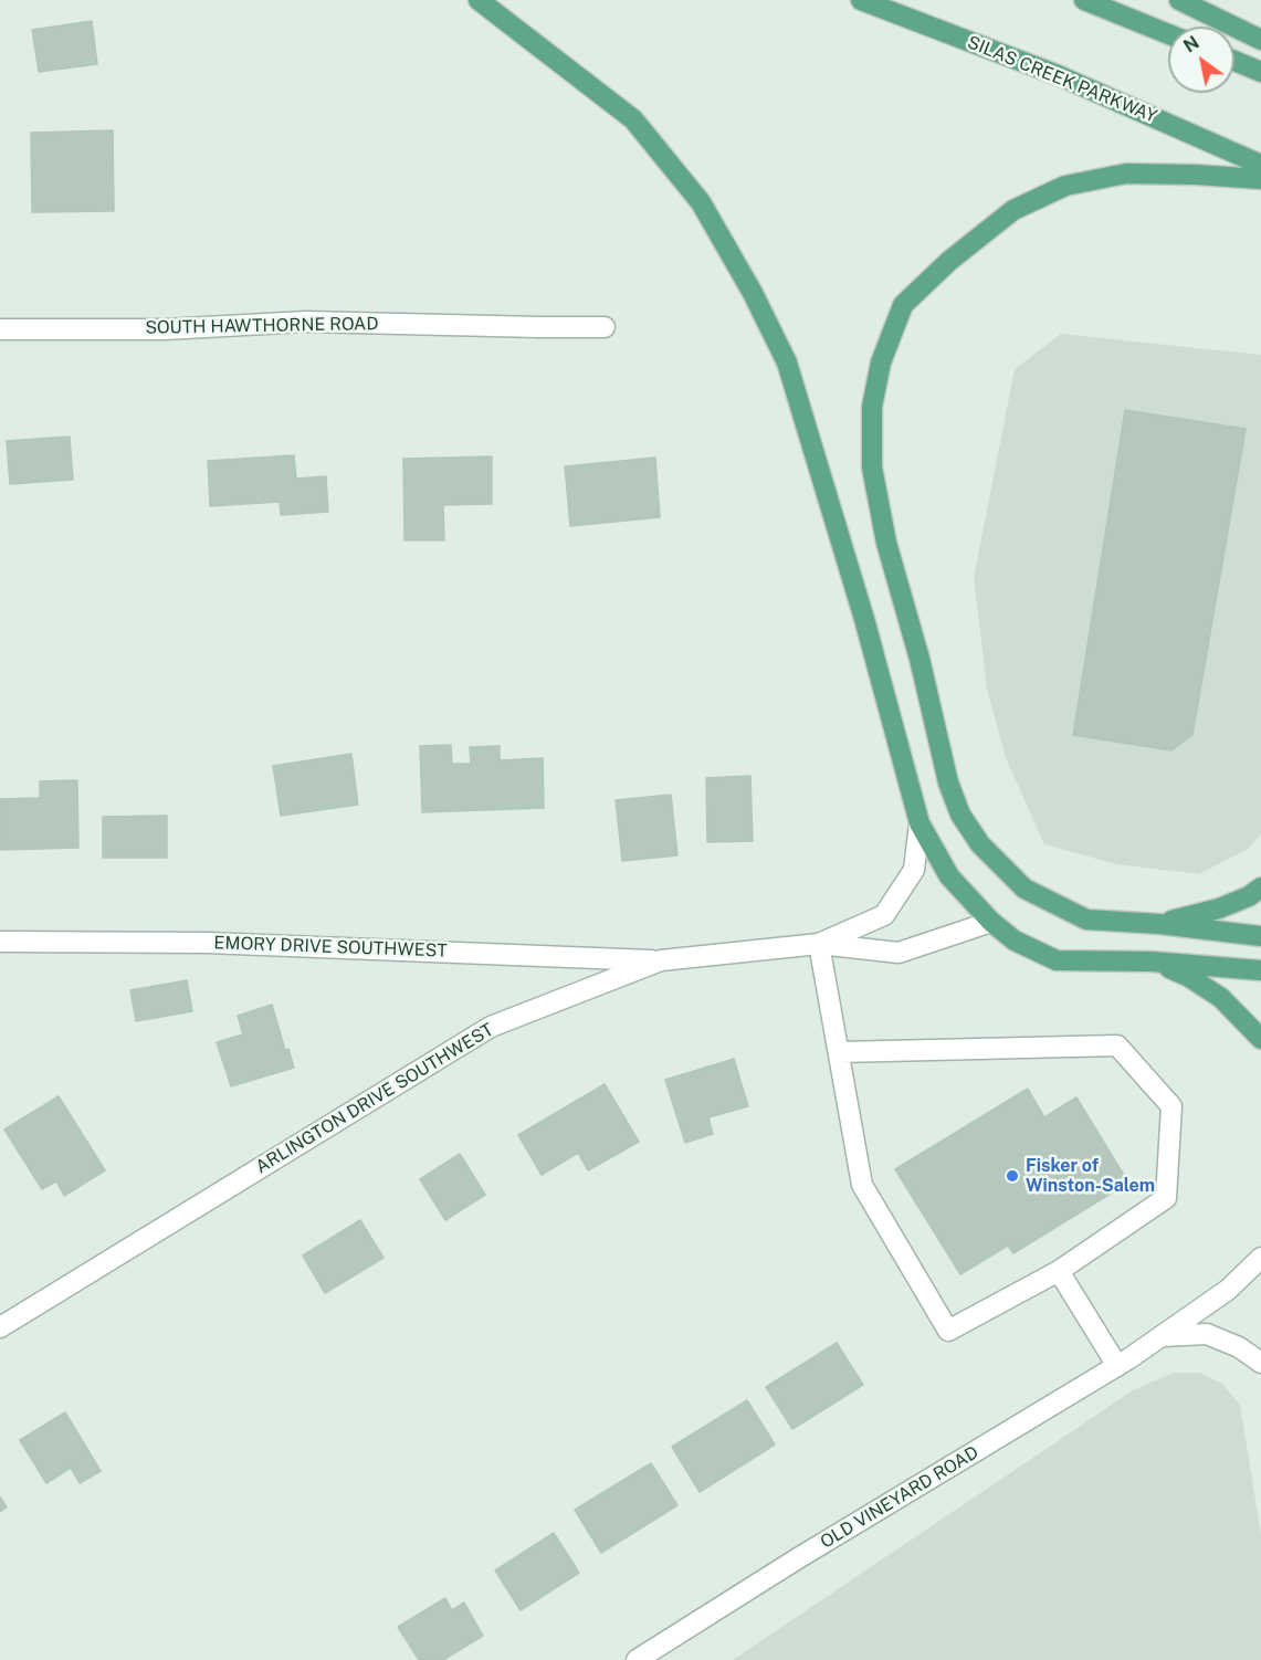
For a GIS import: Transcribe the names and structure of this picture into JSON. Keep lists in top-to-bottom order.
{
  "streets": {
    "main road": ["SILAS CREEK PARKWAY"],
    "street": [
      "SOUTH HAWTHORNE ROAD",
      "EMORY DRIVE SOUTHWEST",
      "ARLINGTON DRIVE SOUTHWEST",
      "OLD VINEYARD ROAD"
    ]
  },
  "crossings": [
    ["EMORY DRIVE SOUTHWEST", "ARLINGTON DRIVE SOUTHWEST"]
  ],
  "places": ["Fisker of Winston-Salem"],
  "north": "top left"
}
